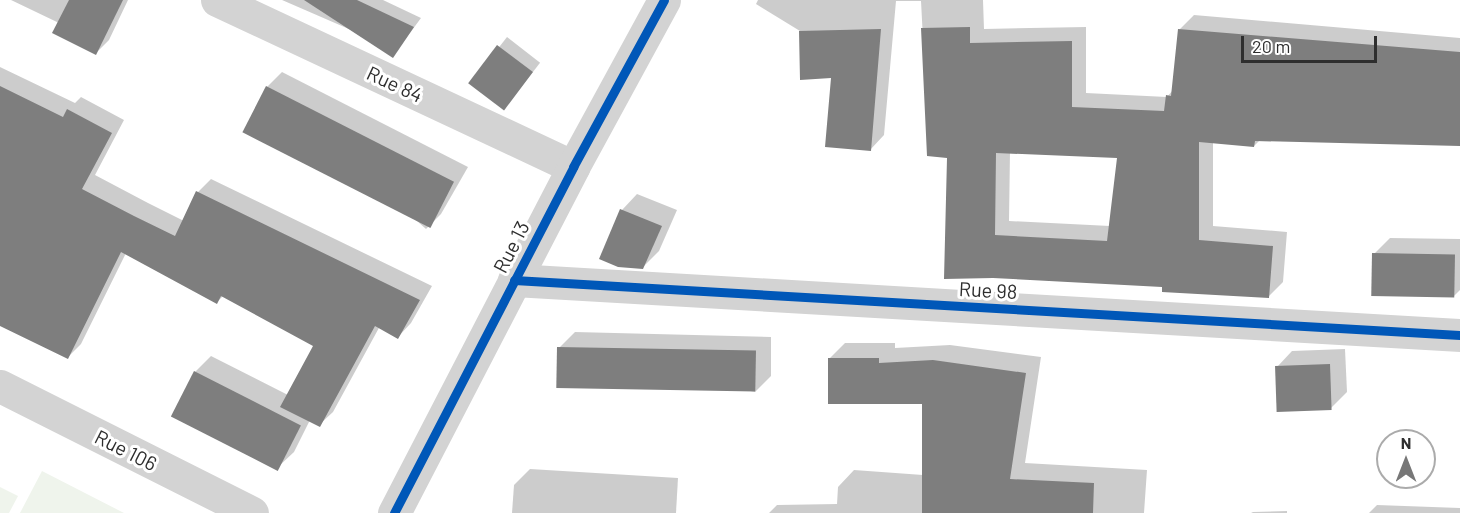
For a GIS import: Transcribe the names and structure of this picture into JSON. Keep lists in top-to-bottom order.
{
  "streets": {
    "street": [
      "Rue 84",
      "Rue 13",
      "Rue 98",
      "Rue 106"
    ]
  },
  "crossings": [
    ["Rue 84", "Rue 13"],
    ["Rue 13", "Rue 98"]
  ],
  "scale_bar": "20 m",
  "north": "top"
}
